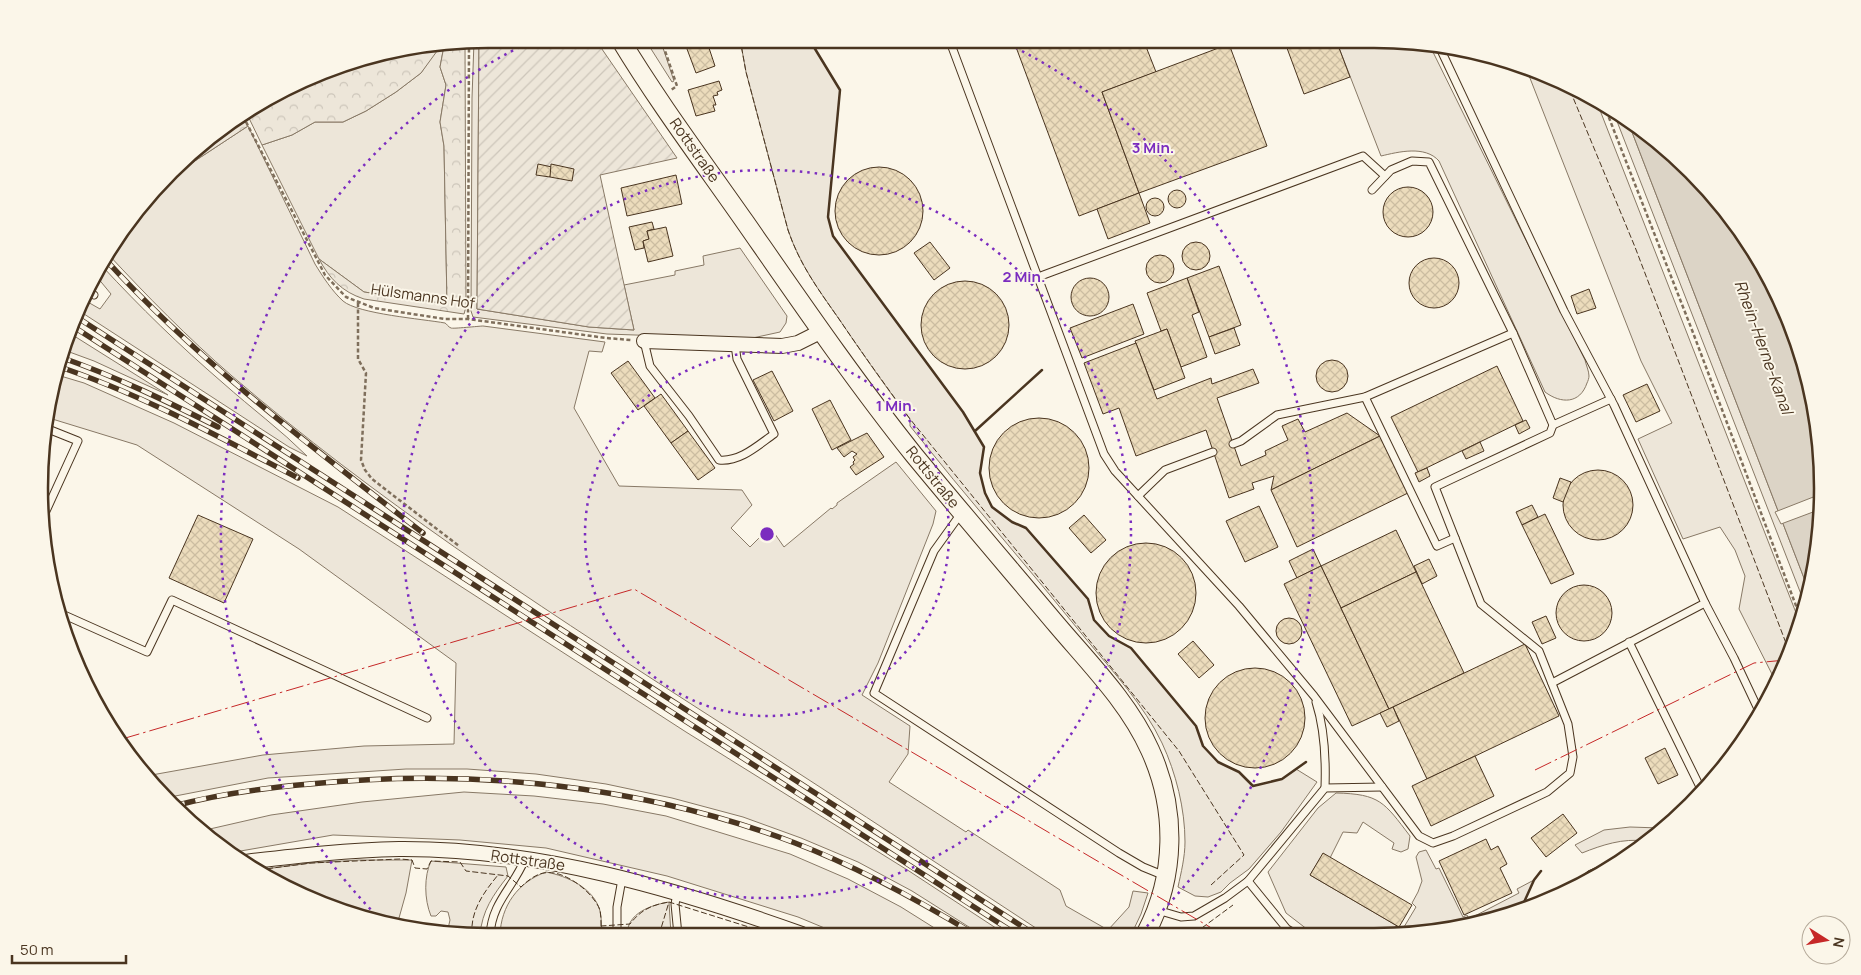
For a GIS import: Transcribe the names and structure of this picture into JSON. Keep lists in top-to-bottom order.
{
  "streets": {
    "street": ["Rottstraße"],
    "path": ["Hülsmanns Hof"]
  },
  "water": ["Rhein-Herne-Kanal"],
  "scale_bar": "50 m",
  "north": "right",
  "rings": ["3 Min.", "2 Min.", "1 Min."]
}
